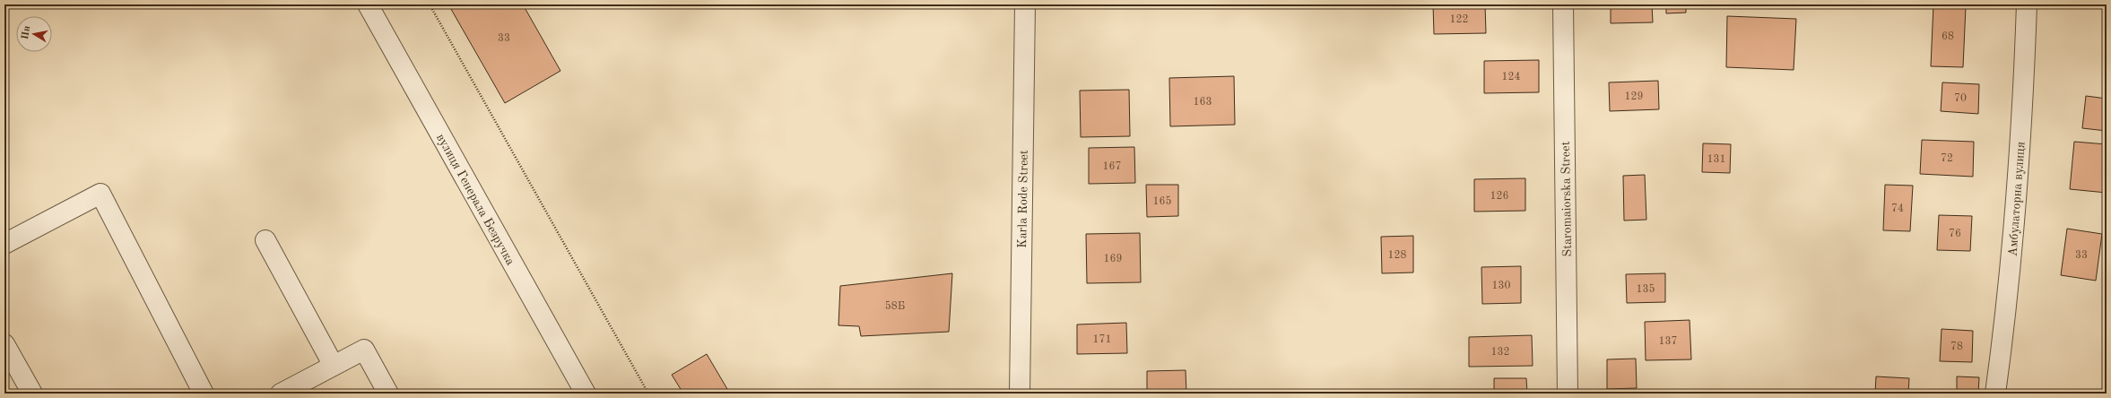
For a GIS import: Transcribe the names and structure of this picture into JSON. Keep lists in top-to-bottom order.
{
  "streets": {
    "street": [
      "вулиця Генерала Безручка",
      "Karla Rode Street",
      "Staromaiorska Street",
      "Амбулаторна вулиця"
    ]
  },
  "house_numbers": [
    "122",
    "68",
    "33",
    "124",
    "129",
    "70",
    "163",
    "72",
    "131",
    "167",
    "126",
    "165",
    "74",
    "76",
    "128",
    "33",
    "169",
    "130",
    "135",
    "58Б",
    "171",
    "137",
    "78",
    "132"
  ],
  "north": "left"
}
